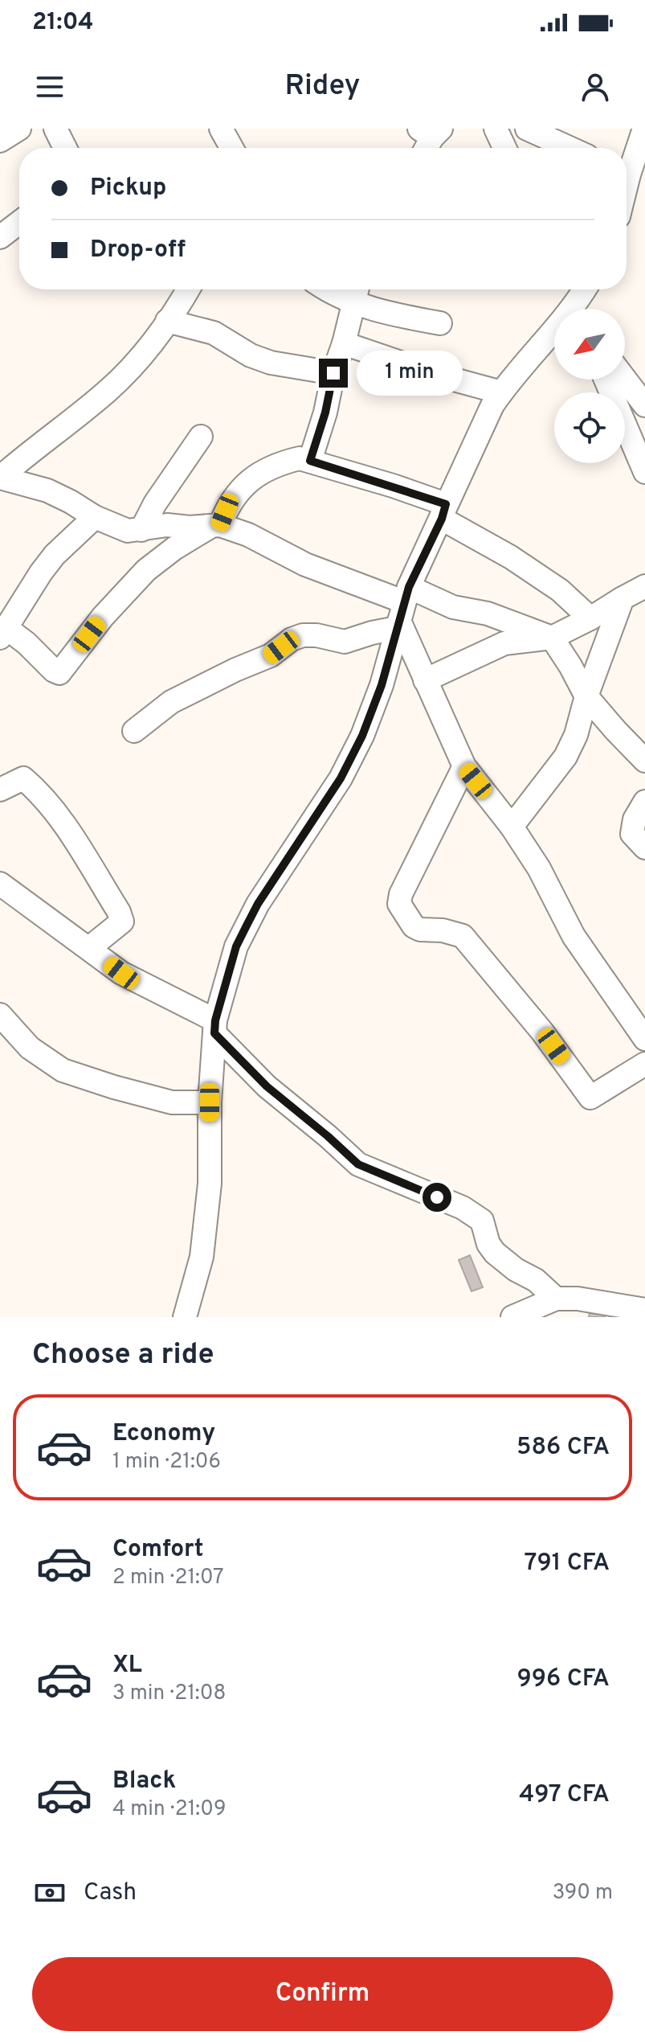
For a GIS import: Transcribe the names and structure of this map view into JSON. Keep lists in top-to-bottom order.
{
  "north": "bottom left",
  "page": {
    "status": "21:04",
    "header": "Ridey",
    "banner": ["Pickup", "Drop-off"],
    "bubble": "1 min",
    "heading": "Choose a ride",
    "list": [
      {
        "name": "Economy",
        "note": "1 min · 21:06",
        "value": "586 CFA"
      },
      {
        "name": "Comfort",
        "note": "2 min · 21:07",
        "value": "791 CFA"
      },
      {
        "name": "XL",
        "note": "3 min · 21:08",
        "value": "996 CFA"
      },
      {
        "name": "Black",
        "note": "4 min · 21:09",
        "value": "497 CFA"
      }
    ],
    "pay": ["Cash", "390 m"],
    "buttons": "Confirm"
  }
}
